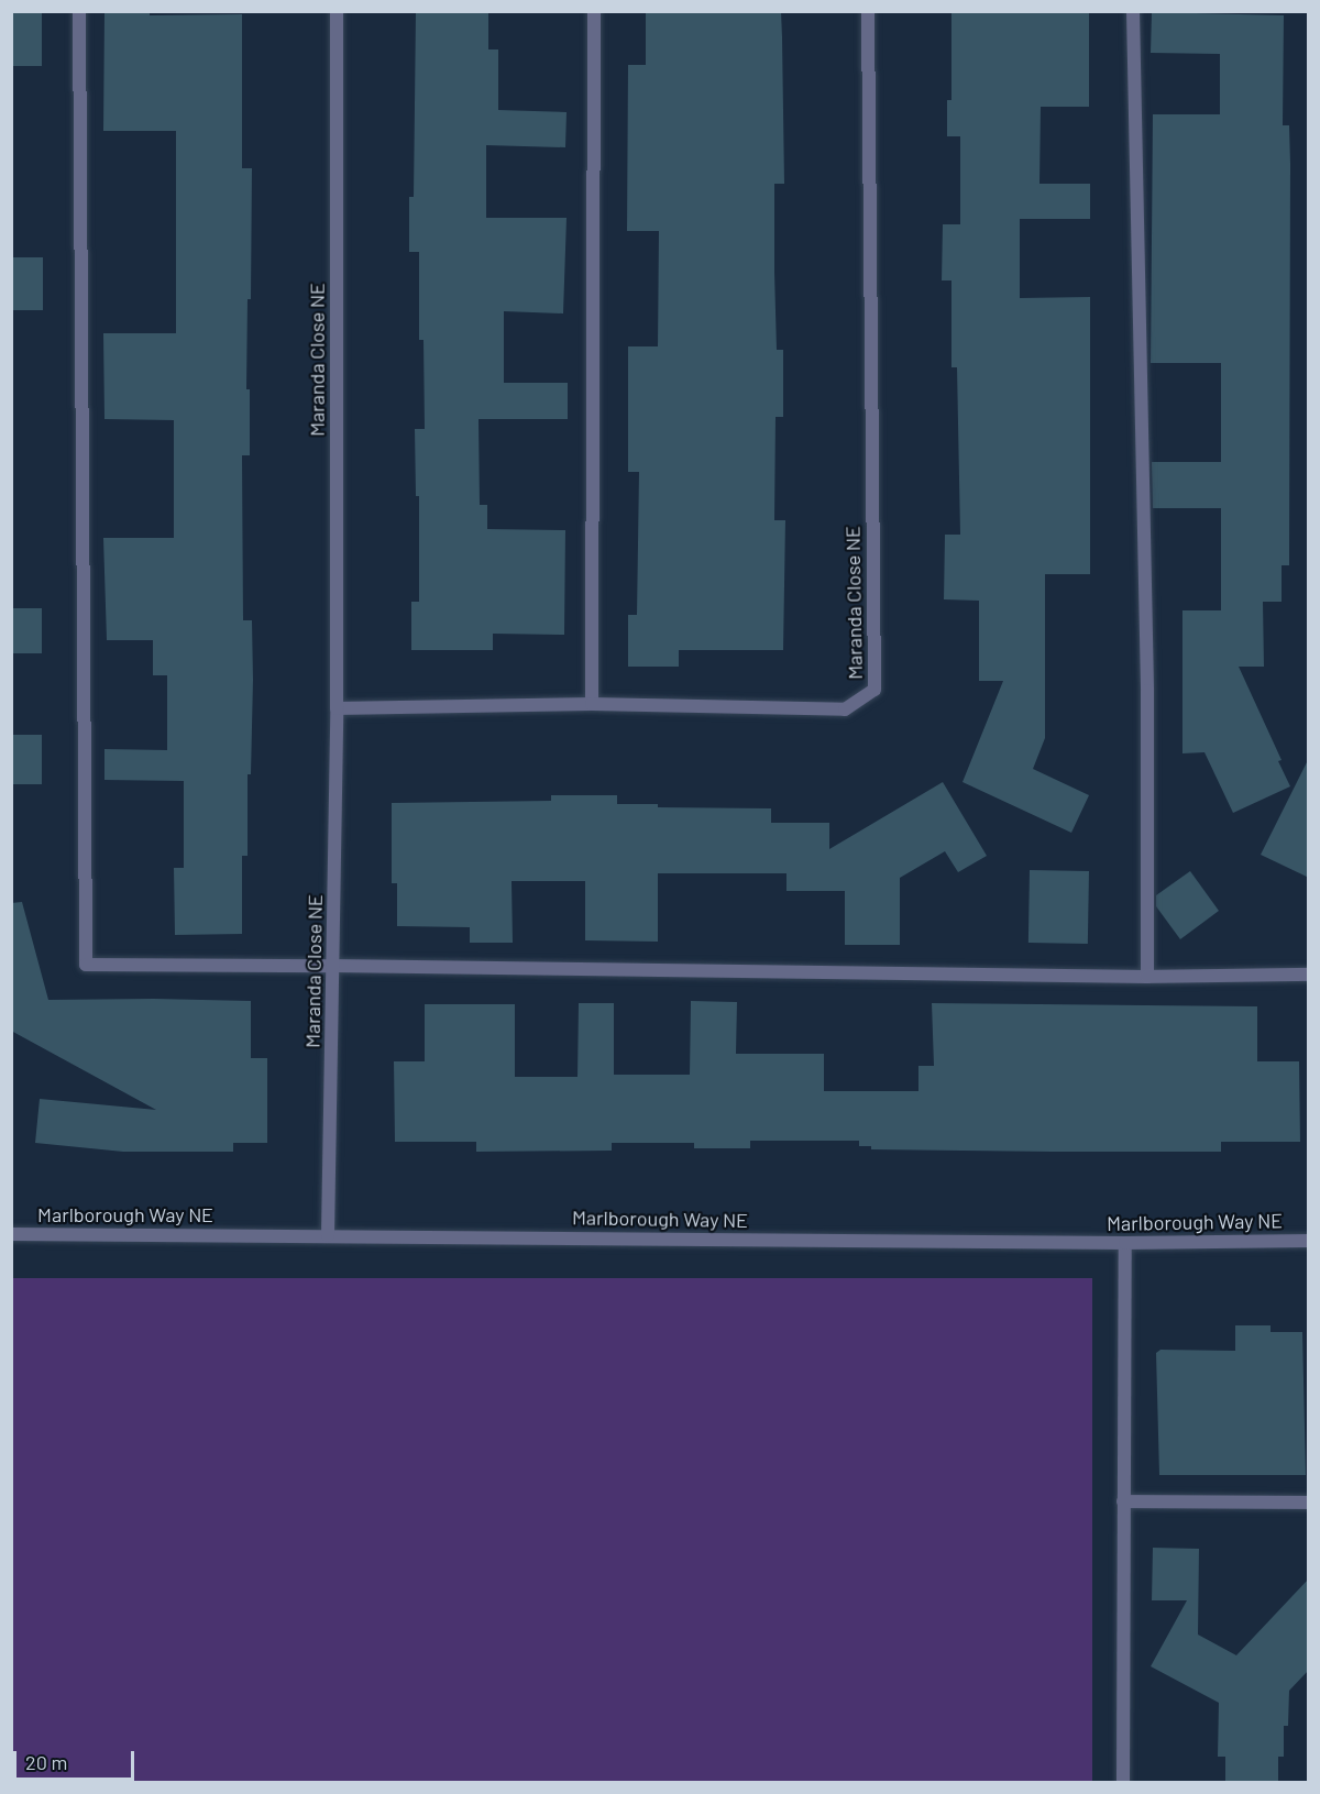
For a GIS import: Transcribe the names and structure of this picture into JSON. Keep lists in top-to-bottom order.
{
  "streets": {
    "street": ["Maranda Close NE", "Marlborough Way NE"]
  },
  "crossings": [
    ["Maranda Close NE", "Marlborough Way NE"]
  ],
  "scale_bar": "20 m"
}
